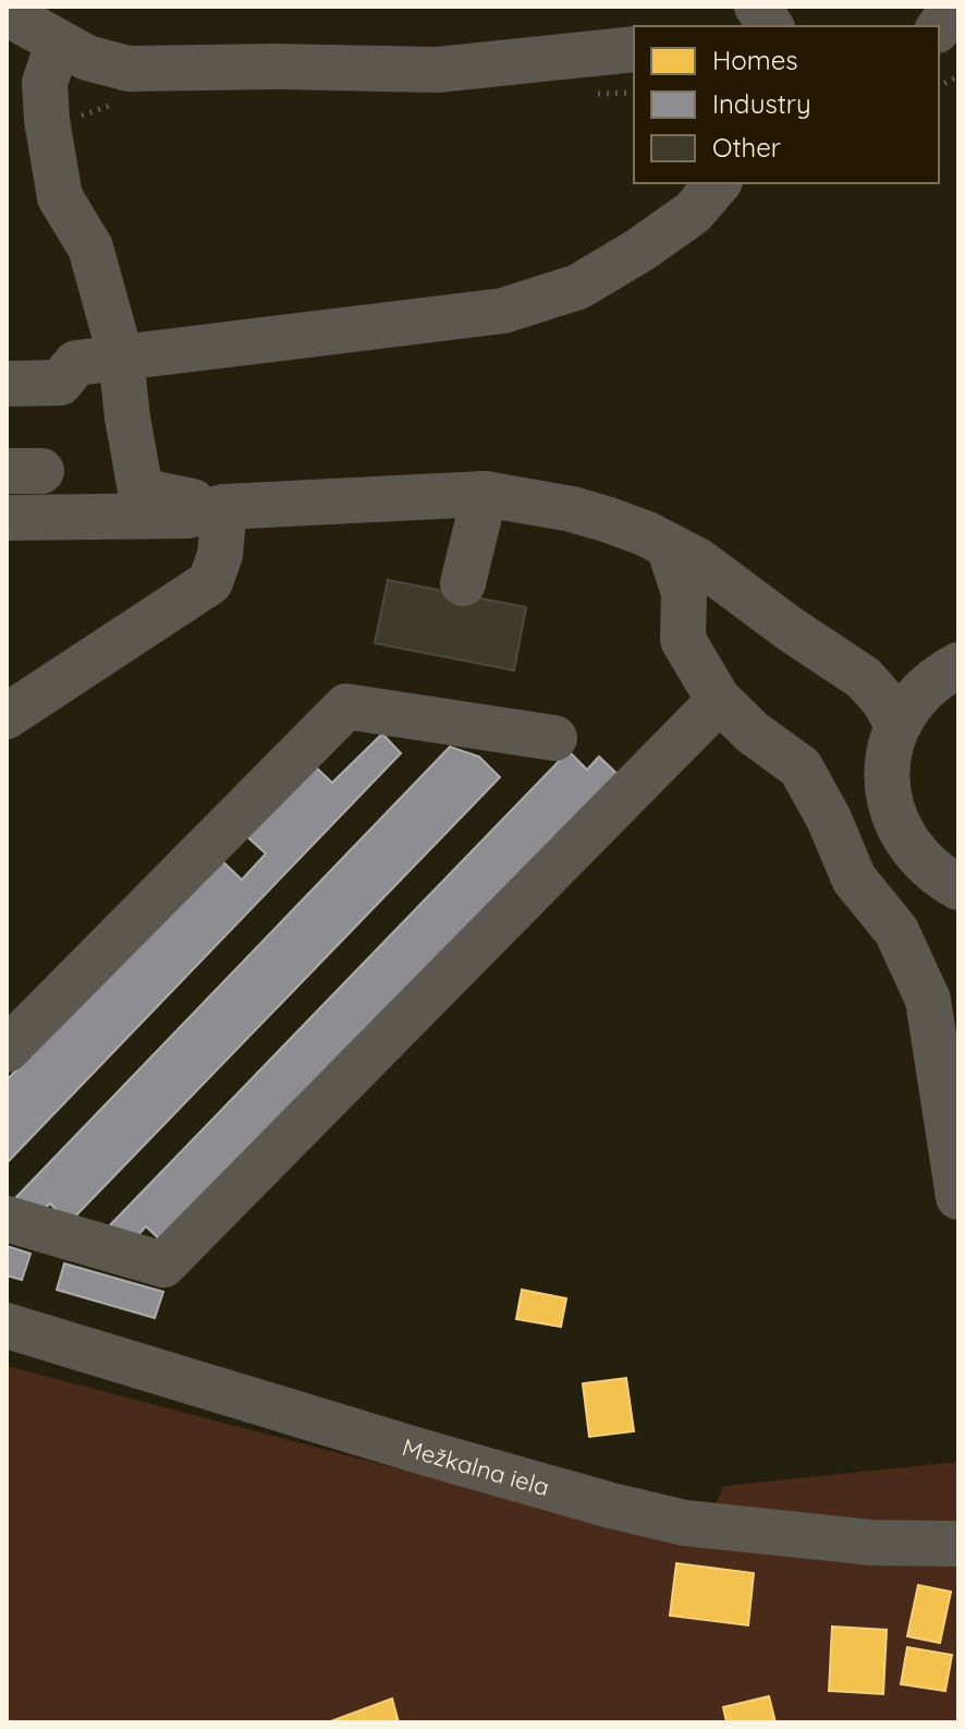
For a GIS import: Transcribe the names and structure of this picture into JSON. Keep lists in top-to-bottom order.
{
  "streets": {
    "street": ["Mežkalna iela"]
  },
  "legend": ["Homes", "Industry", "Other"]
}
